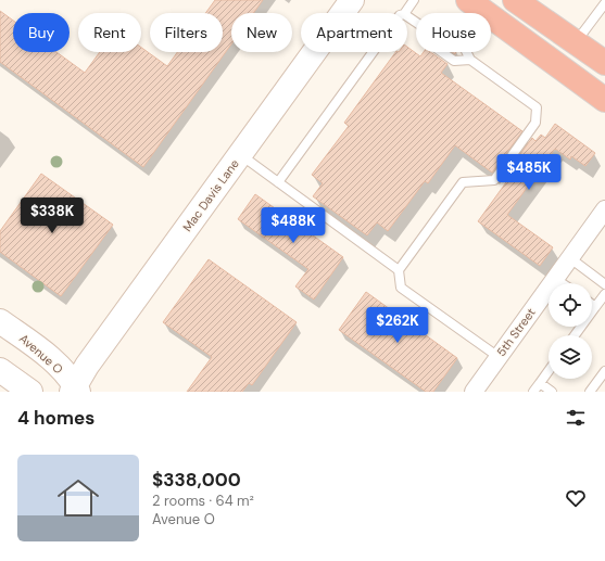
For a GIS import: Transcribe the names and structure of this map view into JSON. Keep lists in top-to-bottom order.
{
  "streets": {
    "street": ["Mac Davis Lane", "5th Street", "Avenue O"]
  },
  "crossings": [
    ["Mac Davis Lane", "Avenue O"]
  ],
  "page": {
    "chip": [
      "Buy",
      "Rent",
      "Filters",
      "New",
      "Apartment",
      "House"
    ],
    "price": [
      "$485K",
      "$338K",
      "$488K",
      "$262K"
    ],
    "heading": "4 homes",
    "list": [
      {
        "name": "$338,000",
        "note": "2 rooms · 64 m² · Avenue O"
      }
    ]
  }
}
